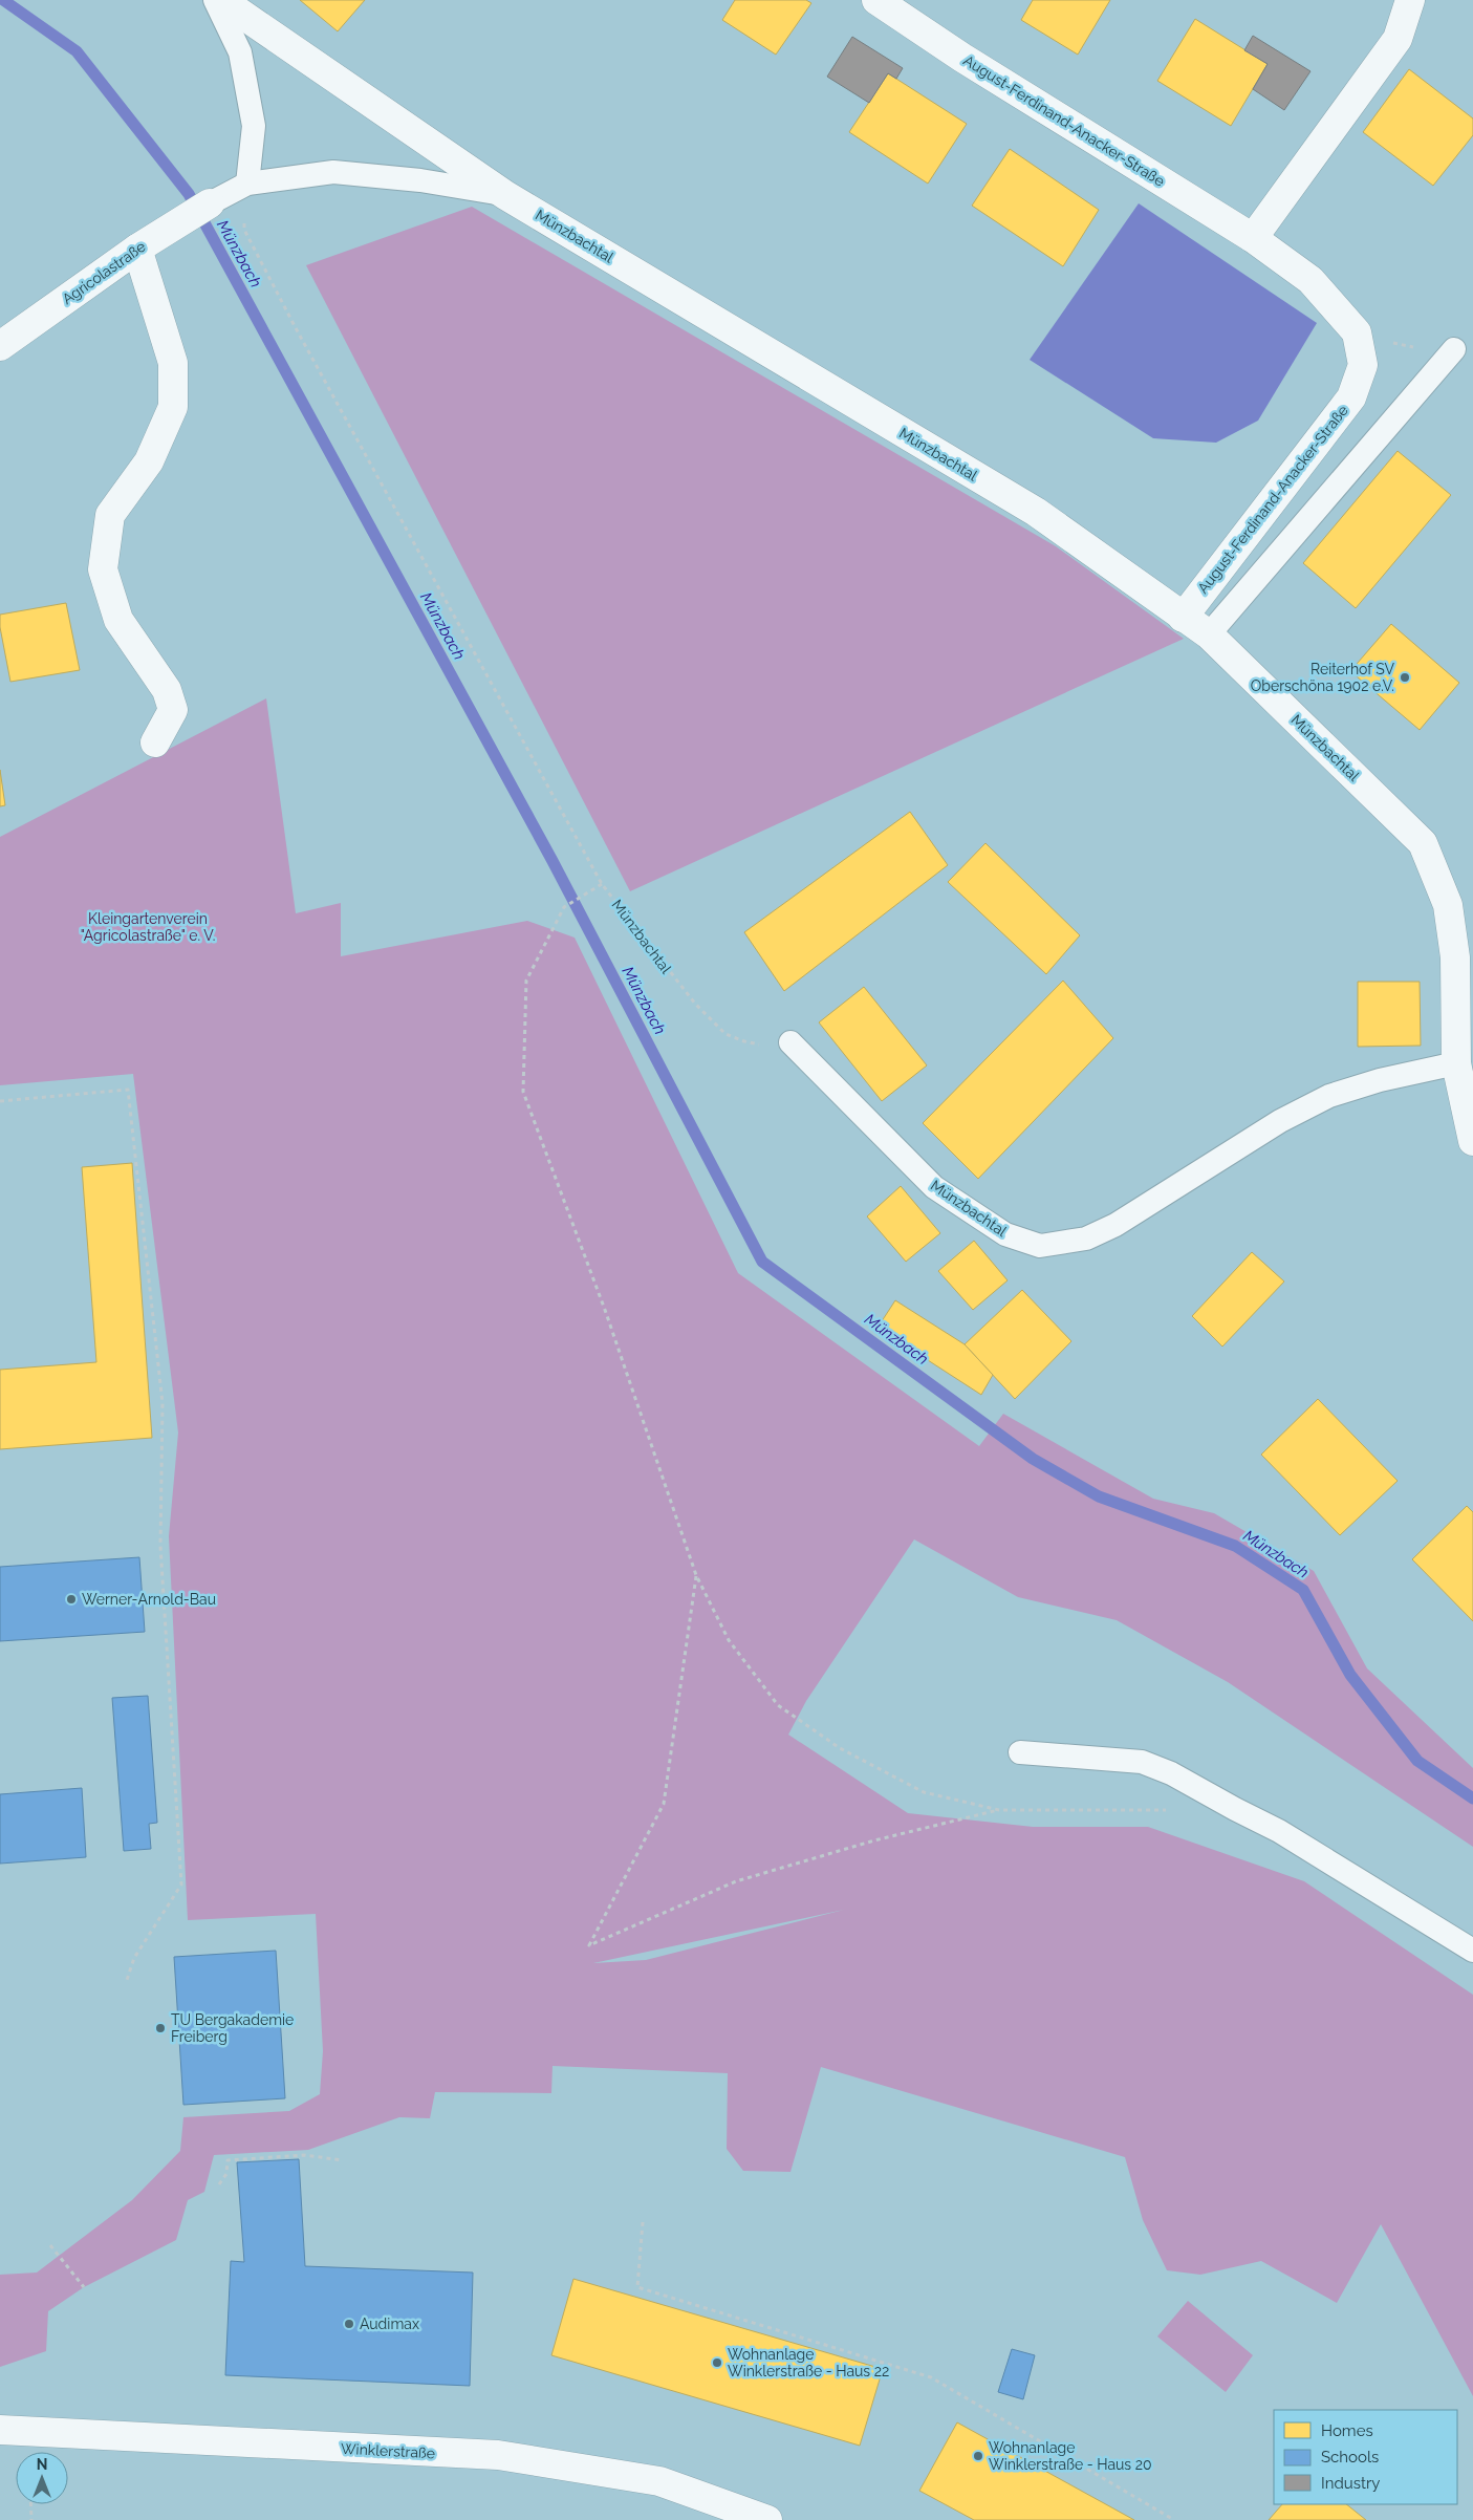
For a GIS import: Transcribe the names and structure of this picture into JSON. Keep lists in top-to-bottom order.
{
  "streets": {
    "street": [
      "August-Ferdinand-Anacker-Straße",
      "Münzbachtal",
      "Agricolastraße",
      "Winklerstraße"
    ]
  },
  "crossings": [
    ["August-Ferdinand-Anacker-Straße", "Münzbachtal"]
  ],
  "water": ["Münzbach"],
  "parks": ["Kleingartenverein \"Agricolastraße\" e. V."],
  "places": [
    "Reiterhof SV Oberschöna 1902 e.V.",
    "Werner-Arnold-Bau",
    "TU Bergakademie Freiberg",
    "Audimax",
    "Wohnanlage Winklerstraße - Haus 22",
    "Wohnanlage Winklerstraße - Haus 20"
  ],
  "legend": ["Homes", "Schools", "Industry"],
  "north": "top"
}
